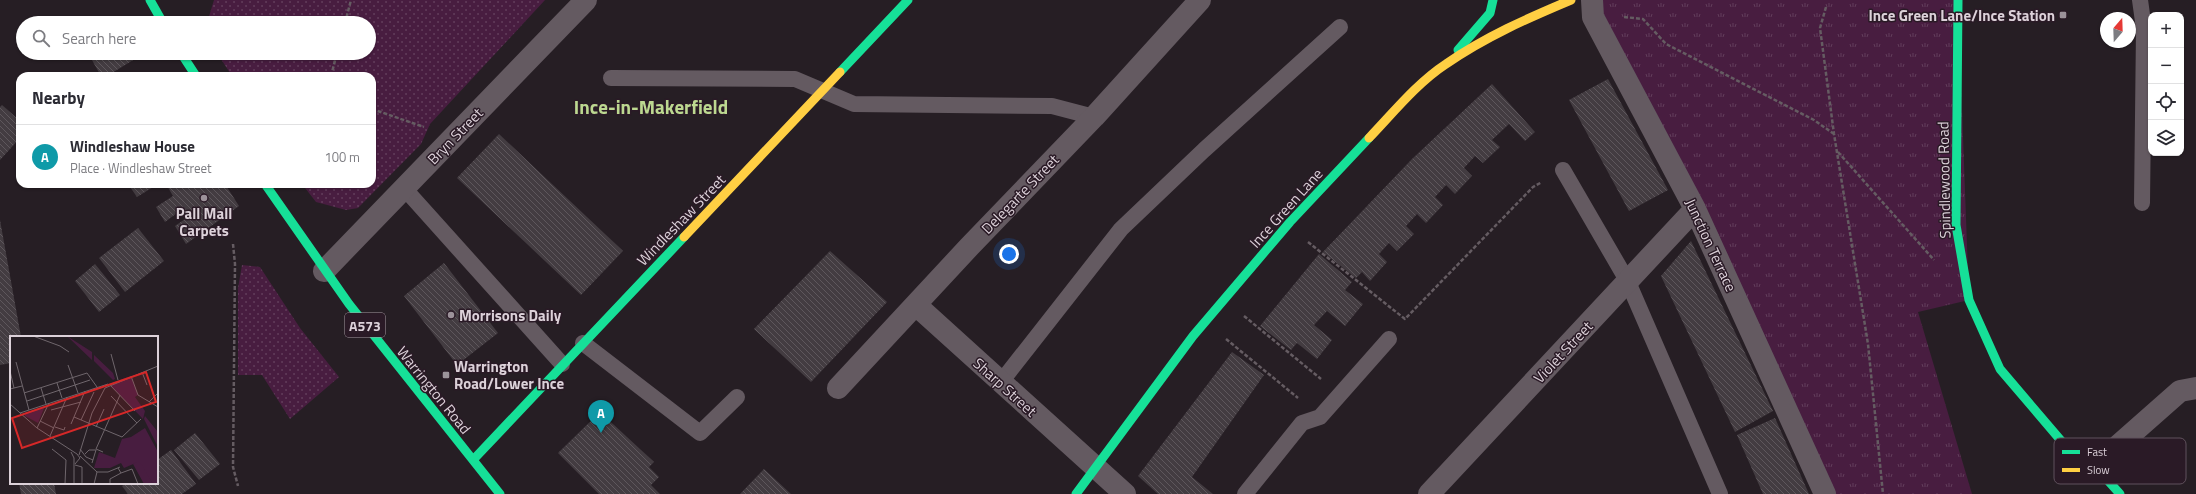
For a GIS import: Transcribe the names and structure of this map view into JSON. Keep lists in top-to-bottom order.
{
  "streets": {
    "street": [
      "Bryn Street",
      "Spindlewood Road",
      "Delegarte Street",
      "Ince Green Lane",
      "Windleshaw Street",
      "Junction Terrace",
      "A573",
      "Violet Street",
      "Sharp Street",
      "Warrington Road"
    ]
  },
  "crossings": [
    ["Bryn Street", "Warrington Road"],
    ["Delegarte Street", "Sharp Street"],
    ["Ince Green Lane", "Sharp Street"],
    ["Windleshaw Street", "Warrington Road"],
    ["Junction Terrace", "Violet Street"]
  ],
  "districts": ["Ince-in-Makerfield"],
  "places": {
    "transit": ["Ince Green Lane/Ince Station", "Warrington Road/Lower Ince"],
    "other": ["Pall Mall Carpets", "Morrisons Daily"]
  },
  "legend": ["Fast", "Slow"],
  "north": "top",
  "page": {
    "map_buttons": ["+", "−"],
    "search": "Search here",
    "heading": "Nearby",
    "list": [
      {
        "mark": "A",
        "name": "Windleshaw House",
        "note": "Place · Windleshaw Street",
        "value": "100 m"
      }
    ],
    "pins": "A"
  }
}
